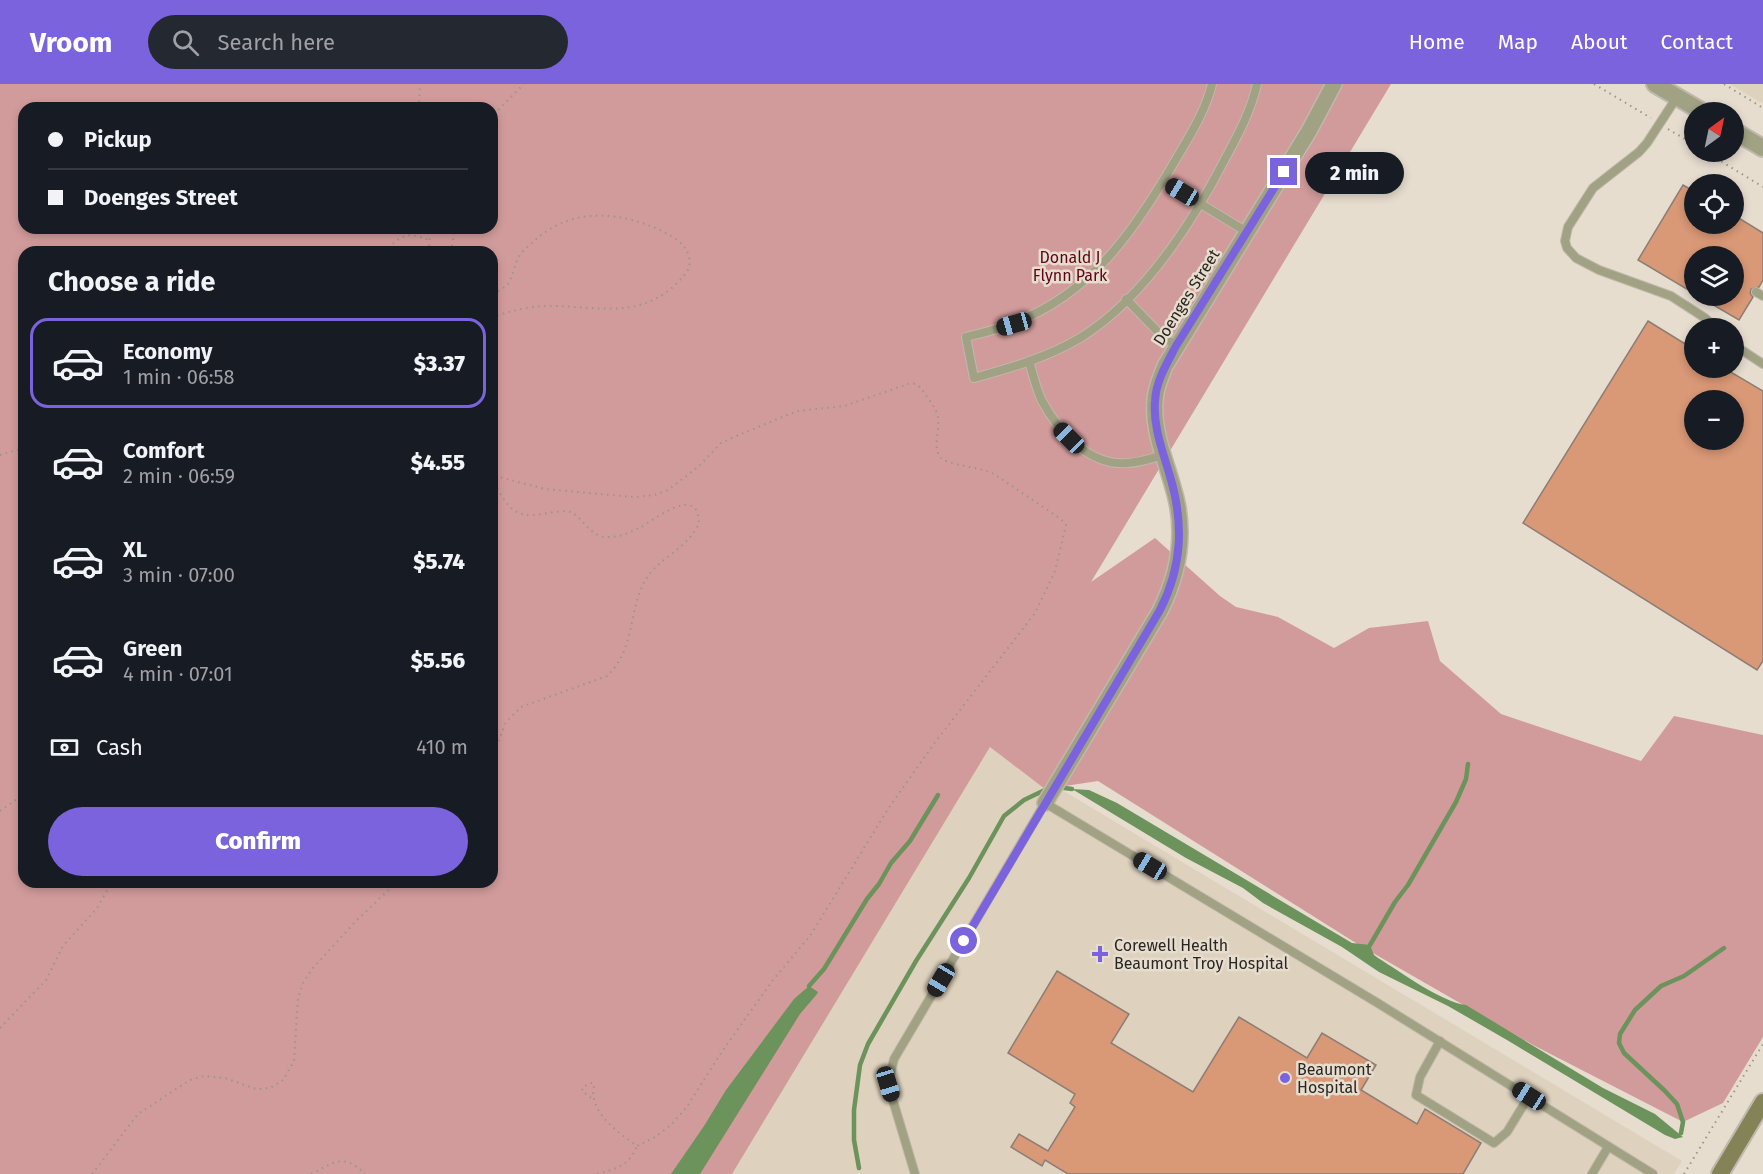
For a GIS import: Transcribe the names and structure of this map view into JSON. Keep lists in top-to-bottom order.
{
  "streets": {
    "street": ["Doenges Street"]
  },
  "parks": ["Donald J Flynn Park"],
  "places": {
    "health": ["Corewell Health Beaumont Troy Hospital"],
    "other": ["Beaumont Hospital"]
  },
  "north": "top right",
  "page": {
    "header": "Vroom",
    "search": "Search here",
    "nav": [
      "Home",
      "Map",
      "About",
      "Contact"
    ],
    "map_buttons": ["+", "−"],
    "banner": ["Pickup", "Doenges Street"],
    "bubble": "2 min",
    "heading": "Choose a ride",
    "list": [
      {
        "name": "Economy",
        "note": "1 min · 06:58",
        "value": "$3.37"
      },
      {
        "name": "Comfort",
        "note": "2 min · 06:59",
        "value": "$4.55"
      },
      {
        "name": "XL",
        "note": "3 min · 07:00",
        "value": "$5.74"
      },
      {
        "name": "Green",
        "note": "4 min · 07:01",
        "value": "$5.56"
      }
    ],
    "pay": ["Cash", "410 m"],
    "buttons": "Confirm"
  }
}
